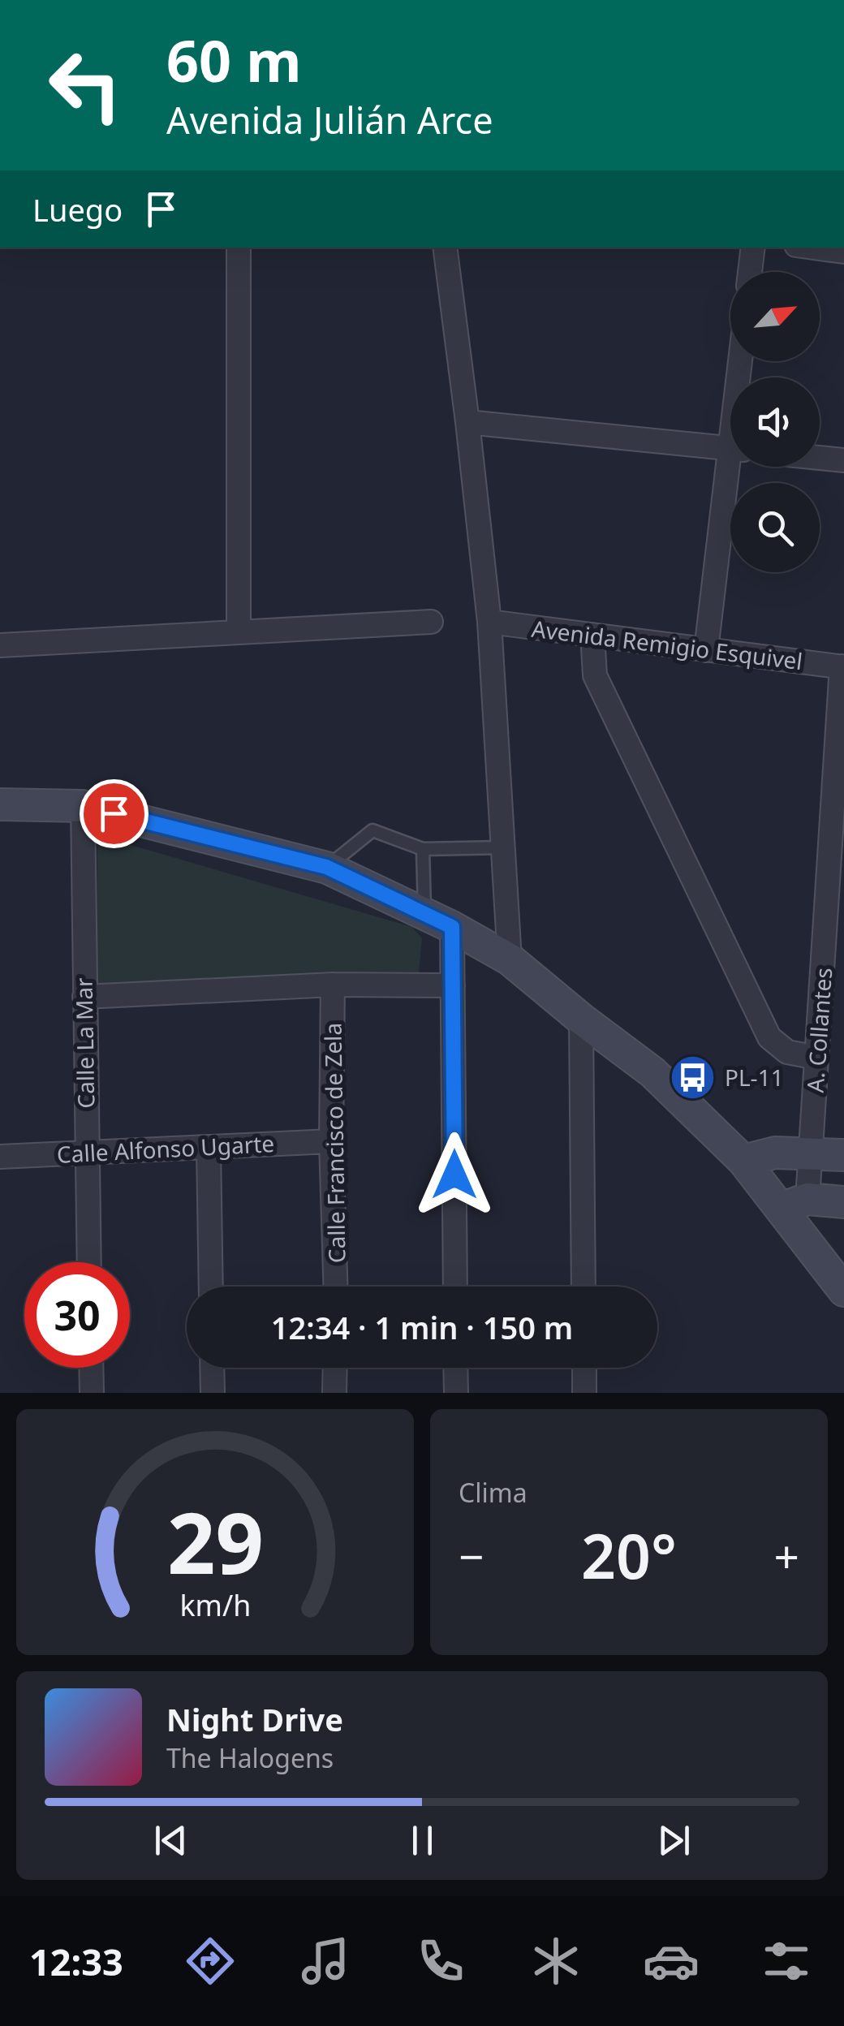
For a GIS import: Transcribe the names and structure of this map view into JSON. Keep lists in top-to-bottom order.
{
  "streets": {
    "street": [
      "Avenida Remigio Esquivel",
      "A. Collantes",
      "Calle La Mar",
      "Calle Francisco de Zela",
      "Calle Alfonso Ugarte"
    ]
  },
  "crossings": [
    ["Avenida Remigio Esquivel", "A. Collantes"],
    ["Calle La Mar", "Calle Alfonso Ugarte"],
    ["Calle Francisco de Zela", "Calle Alfonso Ugarte"]
  ],
  "places": {
    "bus stop": ["PL-11"]
  },
  "north": "top right",
  "page": {
    "turn": ["60 m", "Avenida Julián Arce"],
    "then": "Luego",
    "limit": "30",
    "trip": "12:34 · 1 min · 150 m",
    "tile": "Clima",
    "heat": ["−", "20°", "+"],
    "song": ["Night Drive", "The Halogens"],
    "tabs": "12:33",
    "gauge": ["29", "km/h"]
  }
}
